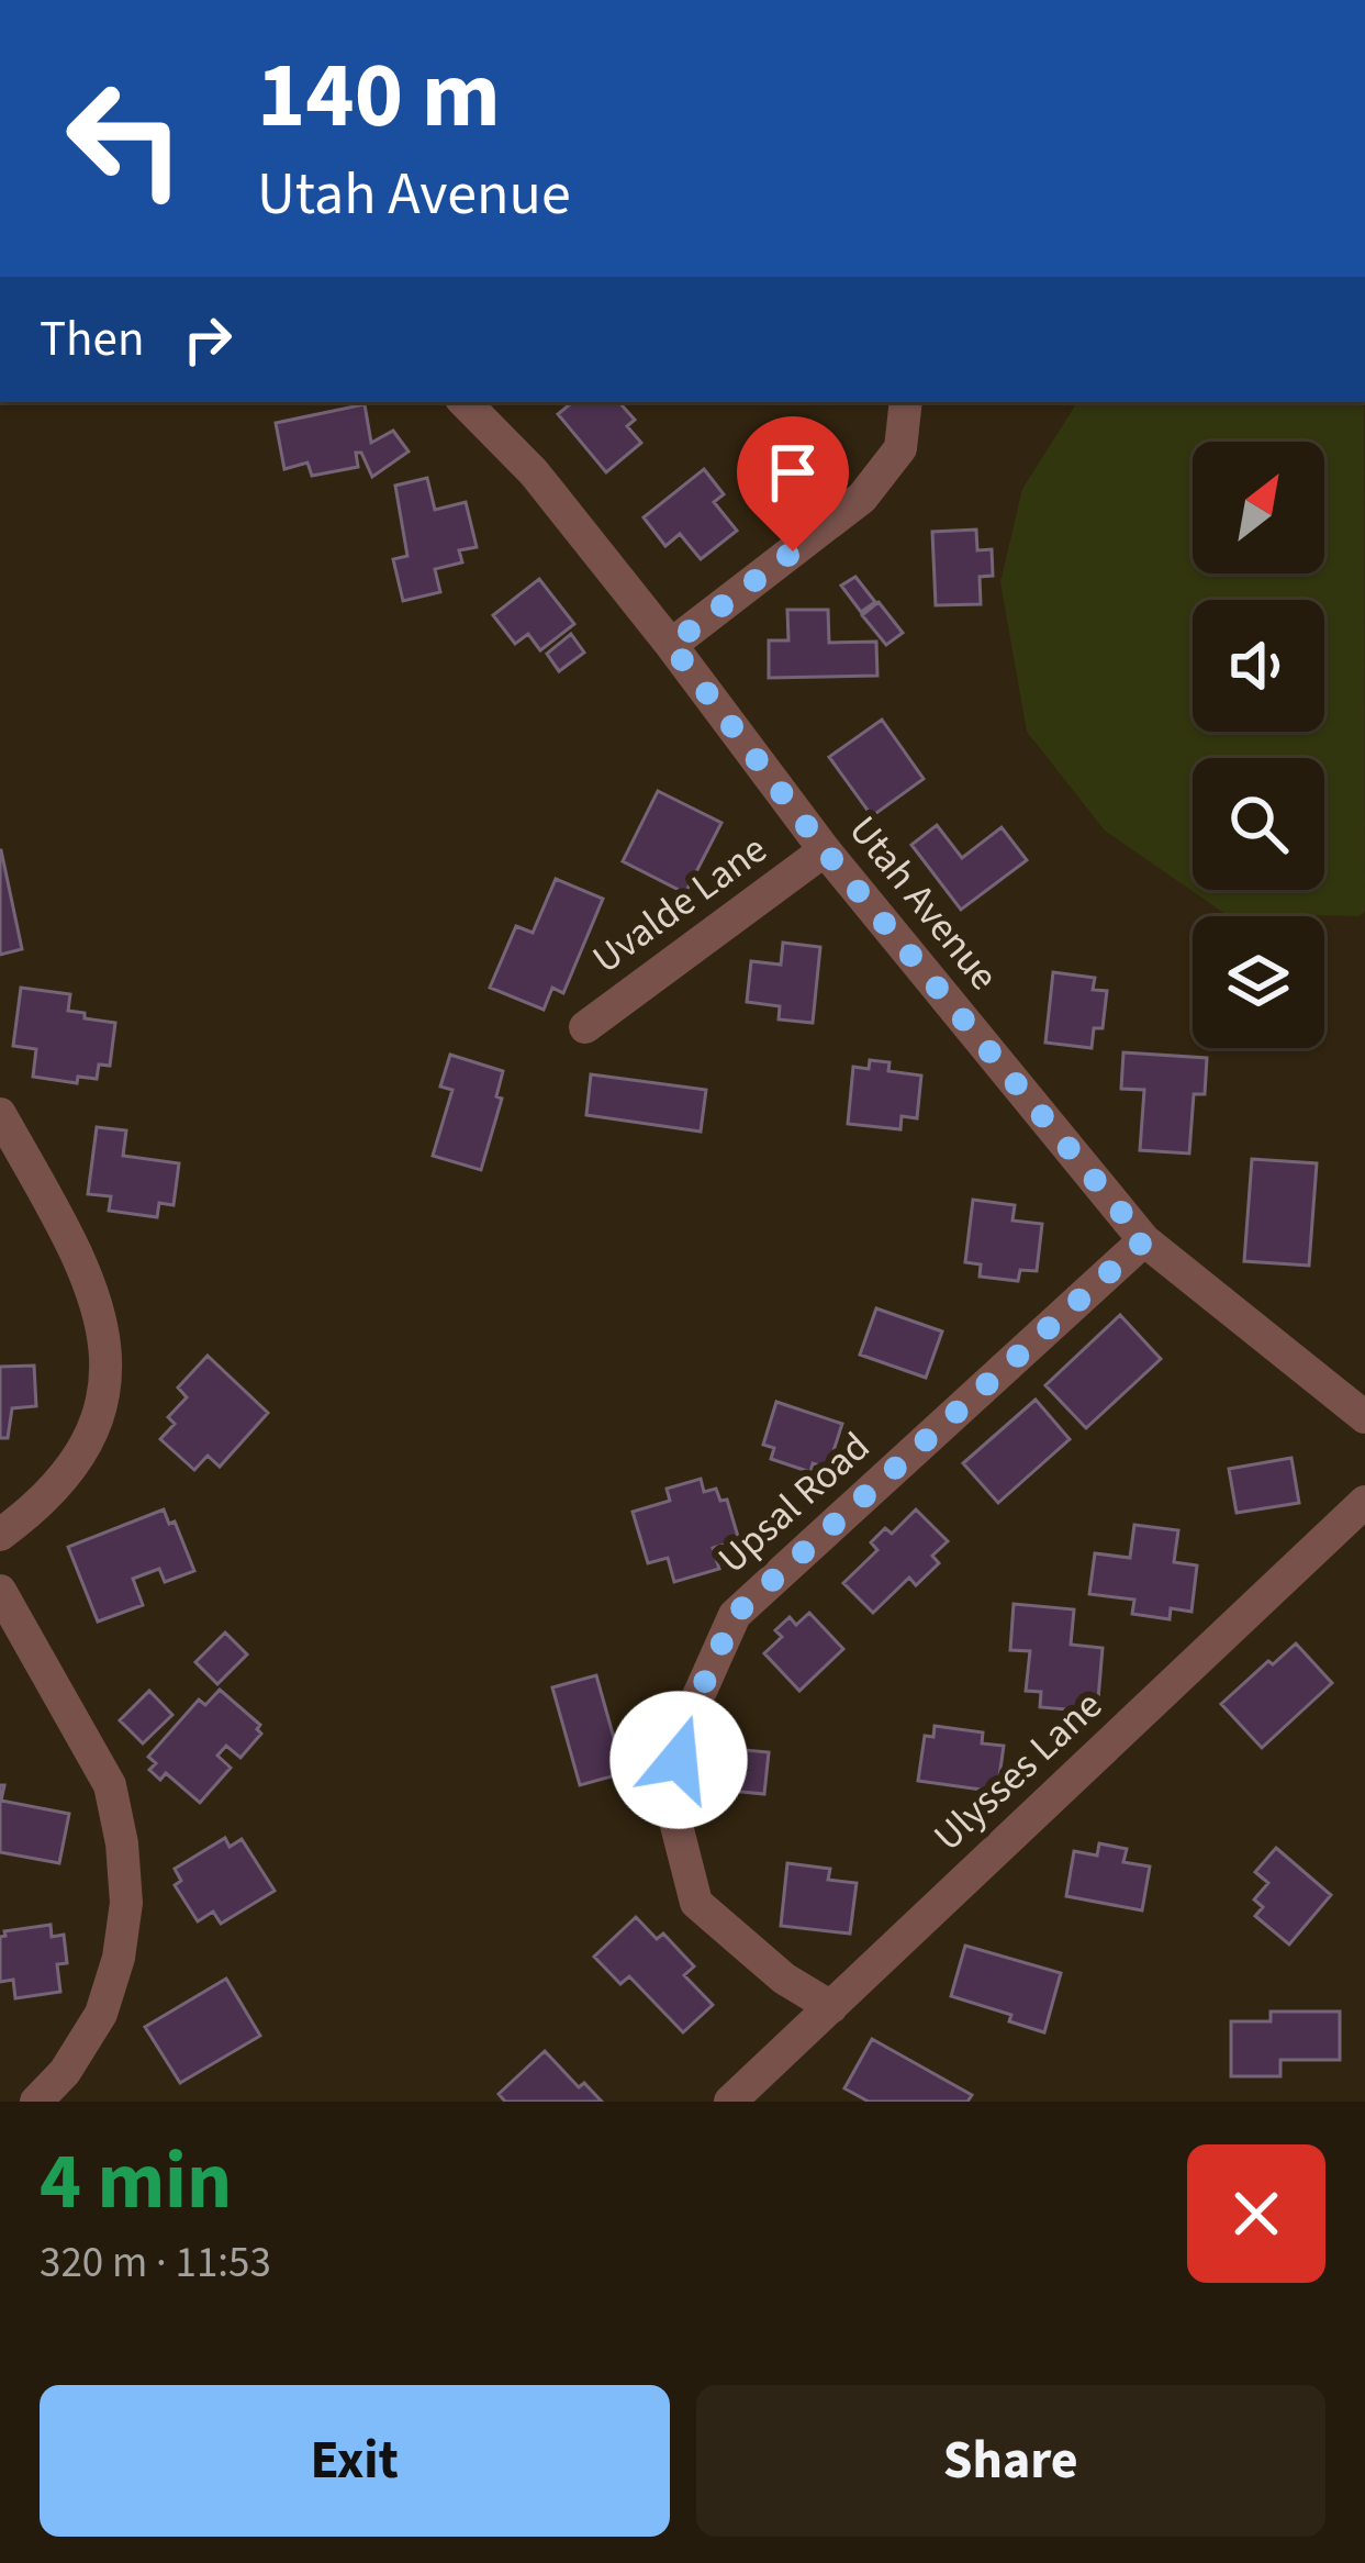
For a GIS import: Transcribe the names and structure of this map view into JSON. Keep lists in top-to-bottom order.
{
  "streets": {
    "street": [
      "Utah Avenue",
      "Uvalde Lane",
      "Upsal Road",
      "Ulysses Lane"
    ]
  },
  "crossings": [
    ["Utah Avenue", "Uvalde Lane"],
    ["Utah Avenue", "Upsal Road"],
    ["Upsal Road", "Ulysses Lane"]
  ],
  "north": "top right",
  "page": {
    "turn": ["140 m", "Utah Avenue"],
    "then": "Then",
    "heading": ["4 min", "320 m · 11:53"],
    "buttons": ["Exit", "Share"]
  }
}
